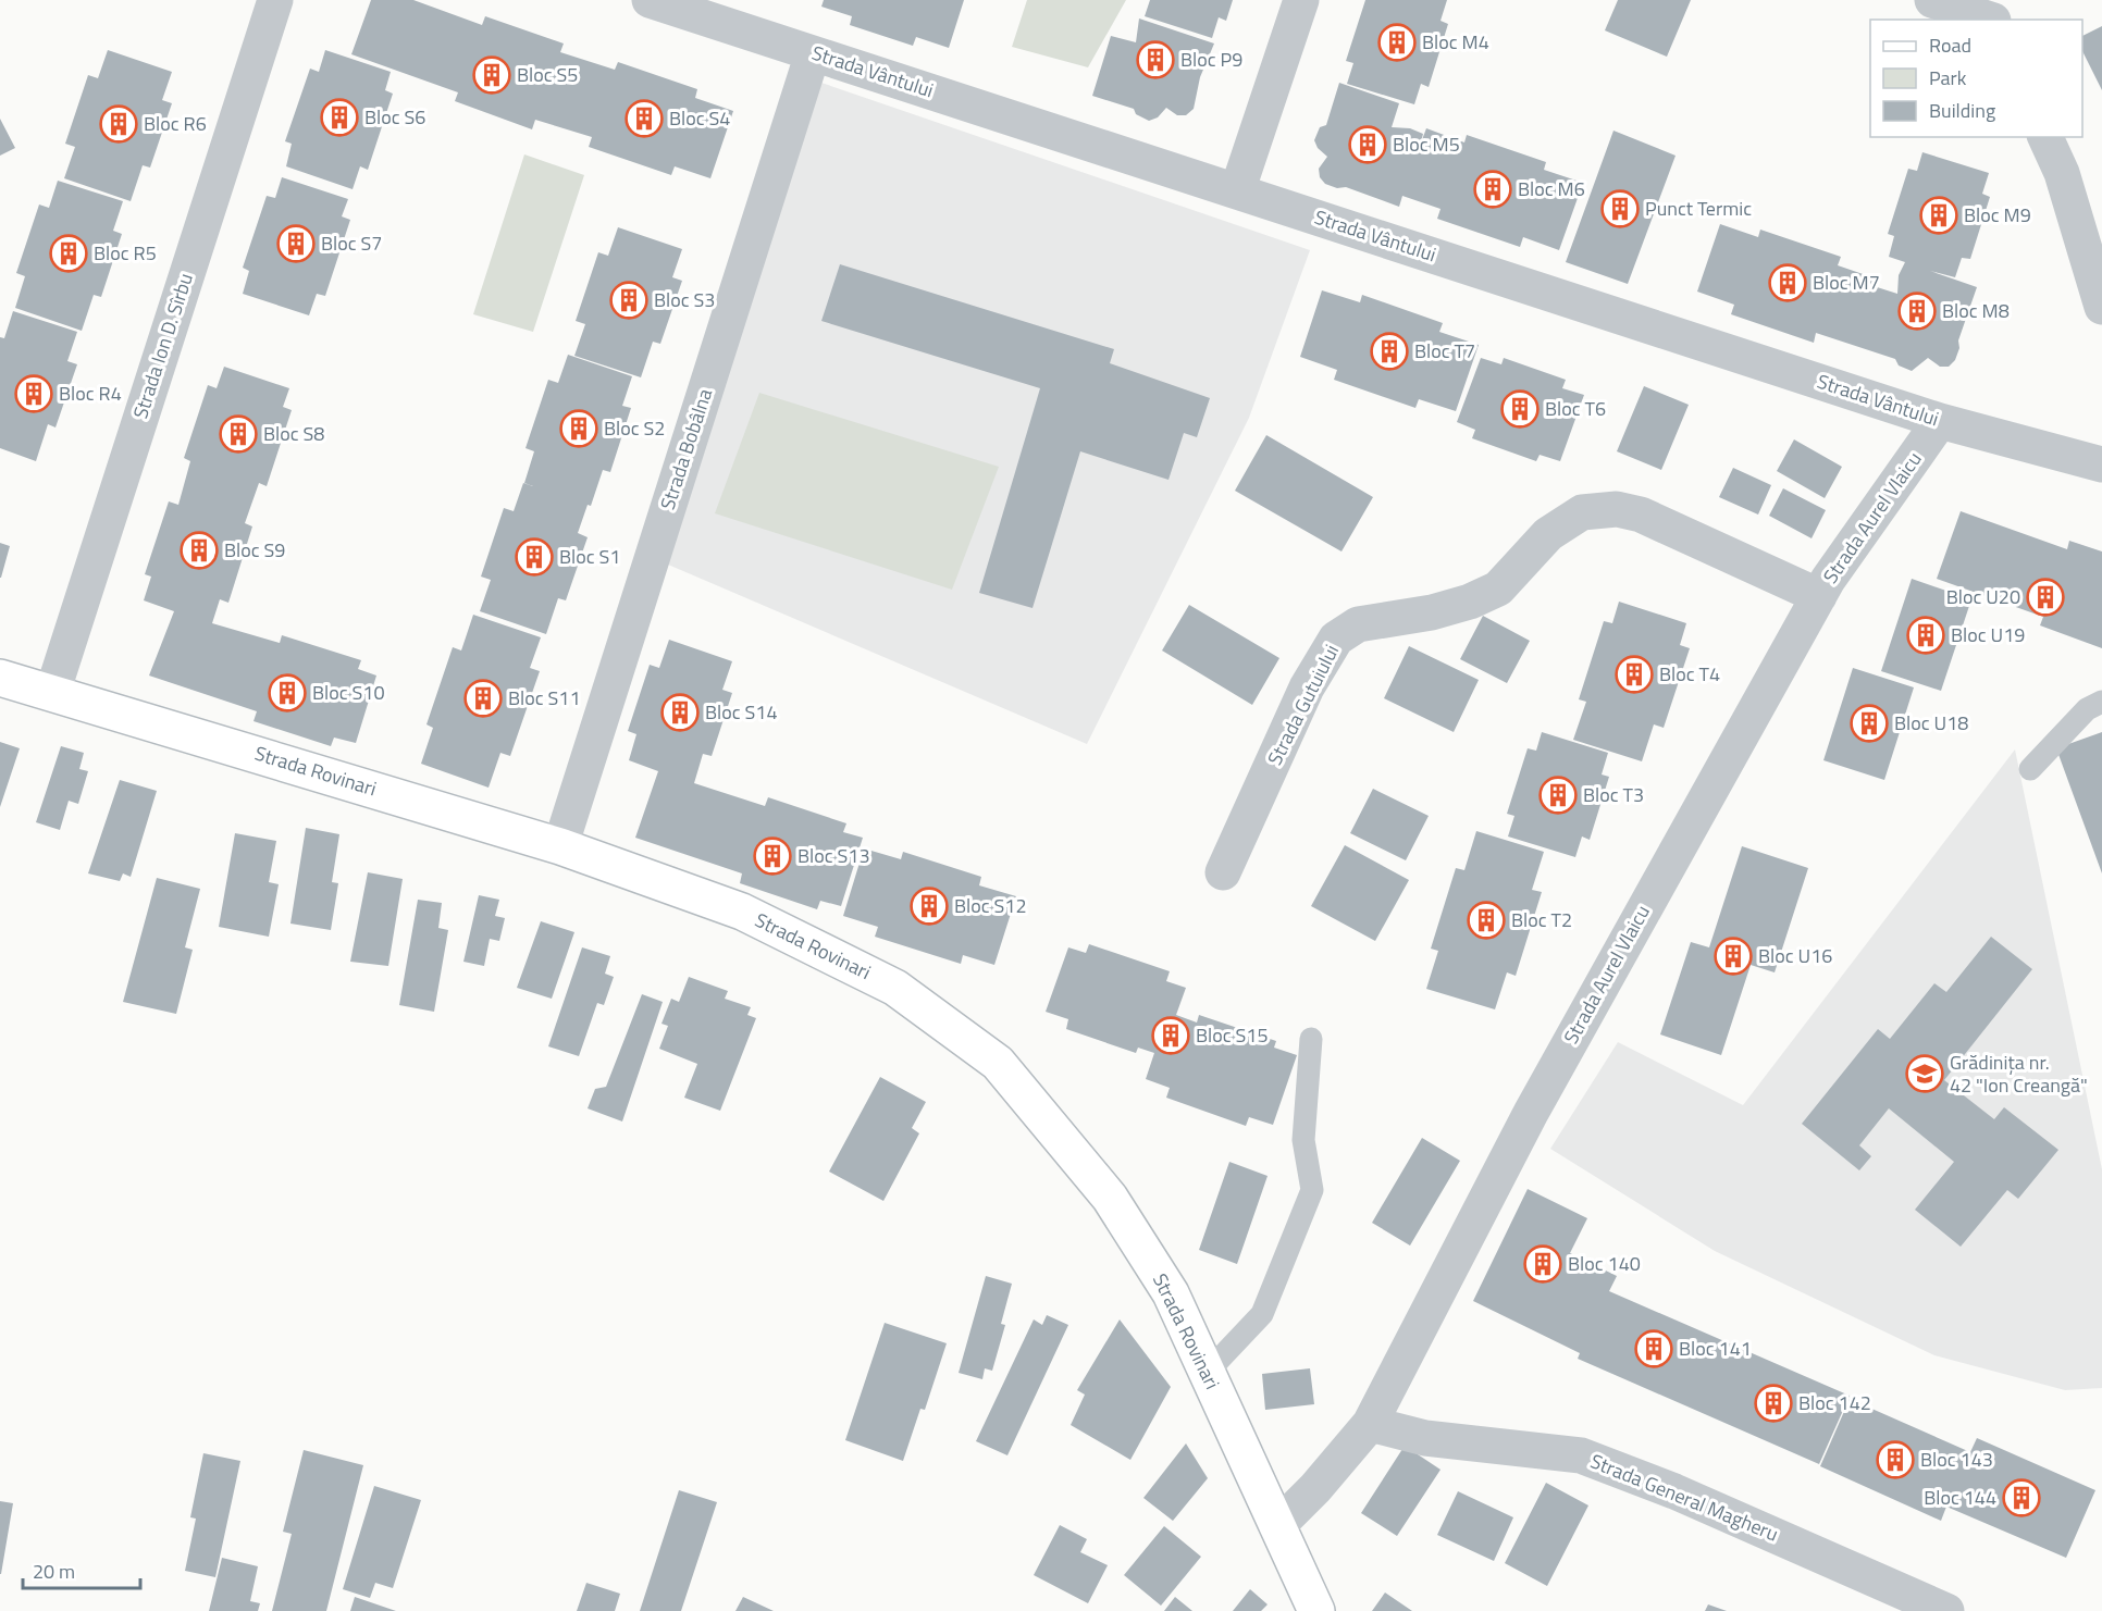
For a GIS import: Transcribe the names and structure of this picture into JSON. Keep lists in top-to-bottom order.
{
  "streets": {
    "street": [
      "Strada Vântului",
      "Strada Ion D. Sîrbu",
      "Strada Bobâlna",
      "Strada Aurel Vlaicu",
      "Strada Gutuiului",
      "Strada Rovinari",
      "Strada General Magheru"
    ]
  },
  "crossings": [
    ["Strada Vântului", "Strada Bobâlna"],
    ["Strada Vântului", "Strada Aurel Vlaicu"],
    ["Strada Ion D. Sîrbu", "Strada Rovinari"],
    ["Strada Bobâlna", "Strada Rovinari"],
    ["Strada Aurel Vlaicu", "Strada Gutuiului"],
    ["Strada Aurel Vlaicu", "Strada Rovinari"],
    ["Strada Aurel Vlaicu", "Strada General Magheru"]
  ],
  "places": {
    "building": [
      "Bloc M4",
      "Bloc P9",
      "Bloc S5",
      "Bloc S6",
      "Bloc S4",
      "Bloc R6",
      "Bloc M5",
      "Bloc M6",
      "Punct Termic",
      "Bloc M9",
      "Bloc S7",
      "Bloc R5",
      "Bloc M7",
      "Bloc S3",
      "Bloc M8",
      "Bloc T7",
      "Bloc R4",
      "Bloc T6",
      "Bloc S2",
      "Bloc S8",
      "Bloc S9",
      "Bloc S1",
      "Bloc U20",
      "Bloc U19",
      "Bloc T4",
      "Bloc S10",
      "Bloc S11",
      "Bloc S14",
      "Bloc U18",
      "Bloc T3",
      "Bloc S13",
      "Bloc S12",
      "Bloc T2",
      "Bloc U16",
      "Bloc S15",
      "Bloc 140",
      "Bloc 141",
      "Bloc 142",
      "Bloc 143",
      "Bloc 144"
    ],
    "school or university": ["Grădinița nr. 42 \"Ion Creangă\""]
  },
  "legend": ["Road", "Park", "Building"],
  "scale_bar": "20 m"
}
